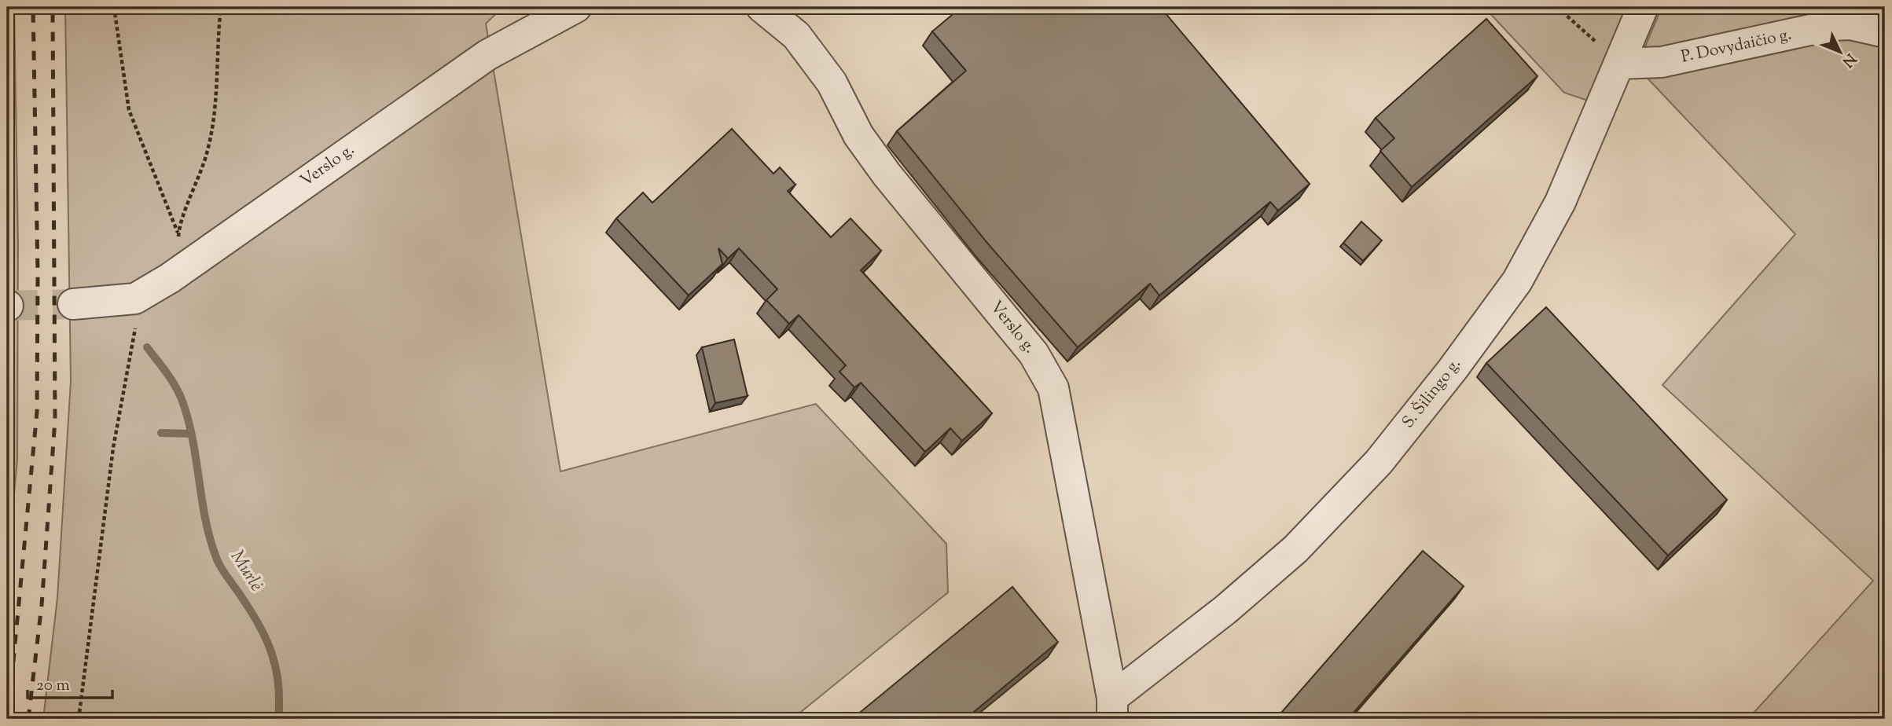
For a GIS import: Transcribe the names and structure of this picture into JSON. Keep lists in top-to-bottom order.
{
  "streets": {
    "street": ["P. Dovydaičio g.", "Verslo g.", "S. Šilingo g."]
  },
  "crossings": [
    ["P. Dovydaičio g.", "S. Šilingo g."],
    ["Verslo g.", "S. Šilingo g."]
  ],
  "water": ["Murlė"],
  "scale_bar": "20 m",
  "north": "bottom right"
}
